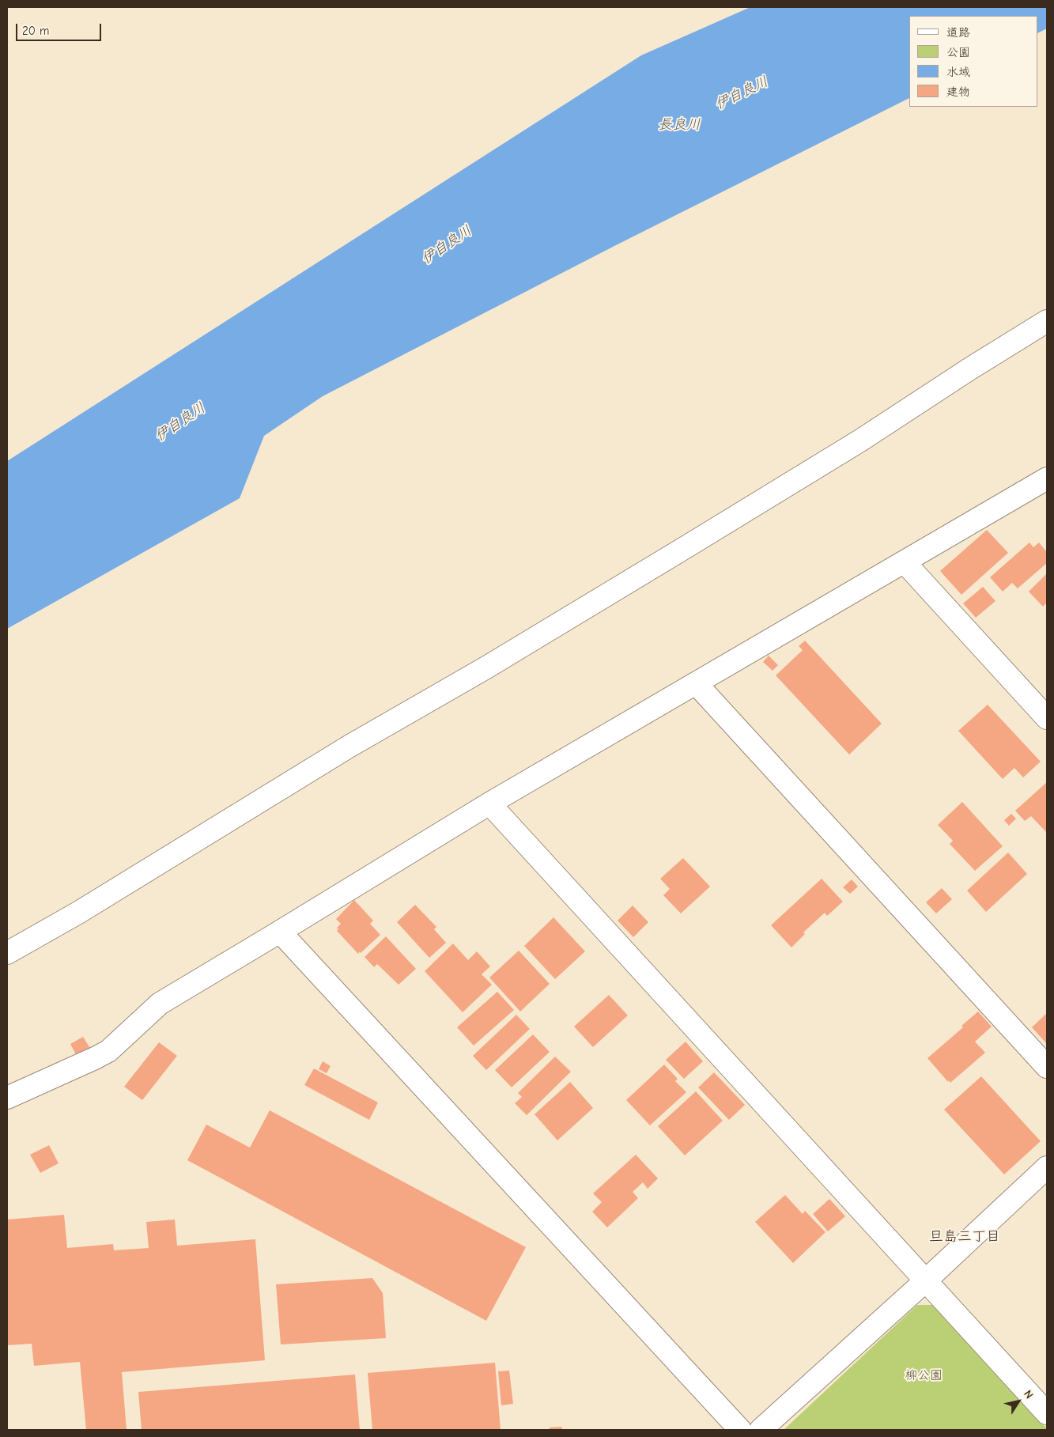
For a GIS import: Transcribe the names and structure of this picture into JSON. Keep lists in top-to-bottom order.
{
  "districts": ["旦島三丁目"],
  "water": ["伊自良川", "長良川"],
  "parks": ["柳公園"],
  "legend": [
    "道路",
    "公園",
    "水域",
    "建物"
  ],
  "scale_bar": "20 m",
  "north": "top right"
}
